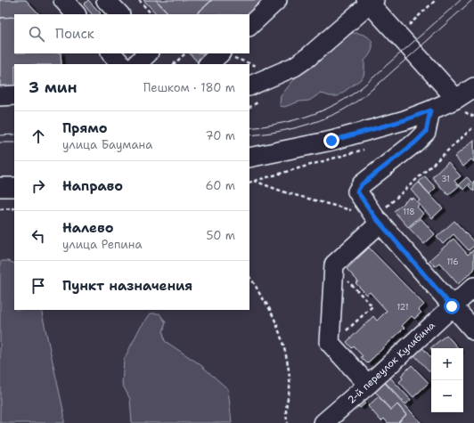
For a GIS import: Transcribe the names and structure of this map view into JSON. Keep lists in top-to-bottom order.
{
  "streets": {
    "street": ["2-й переулок Кулибина"]
  },
  "house_numbers": [
    "31",
    "118",
    "116",
    "121"
  ],
  "page": {
    "search": "Поиск",
    "heading": ["3 мин", "Пешком · 180 m"],
    "list": [
      ["Прямо", "улица Баумана", "70 m"],
      ["Направо", "60 m"],
      ["Налево", "улица Репина", "50 m"],
      "Пункт назначения"
    ],
    "map_buttons": ["+", "−"]
  }
}
